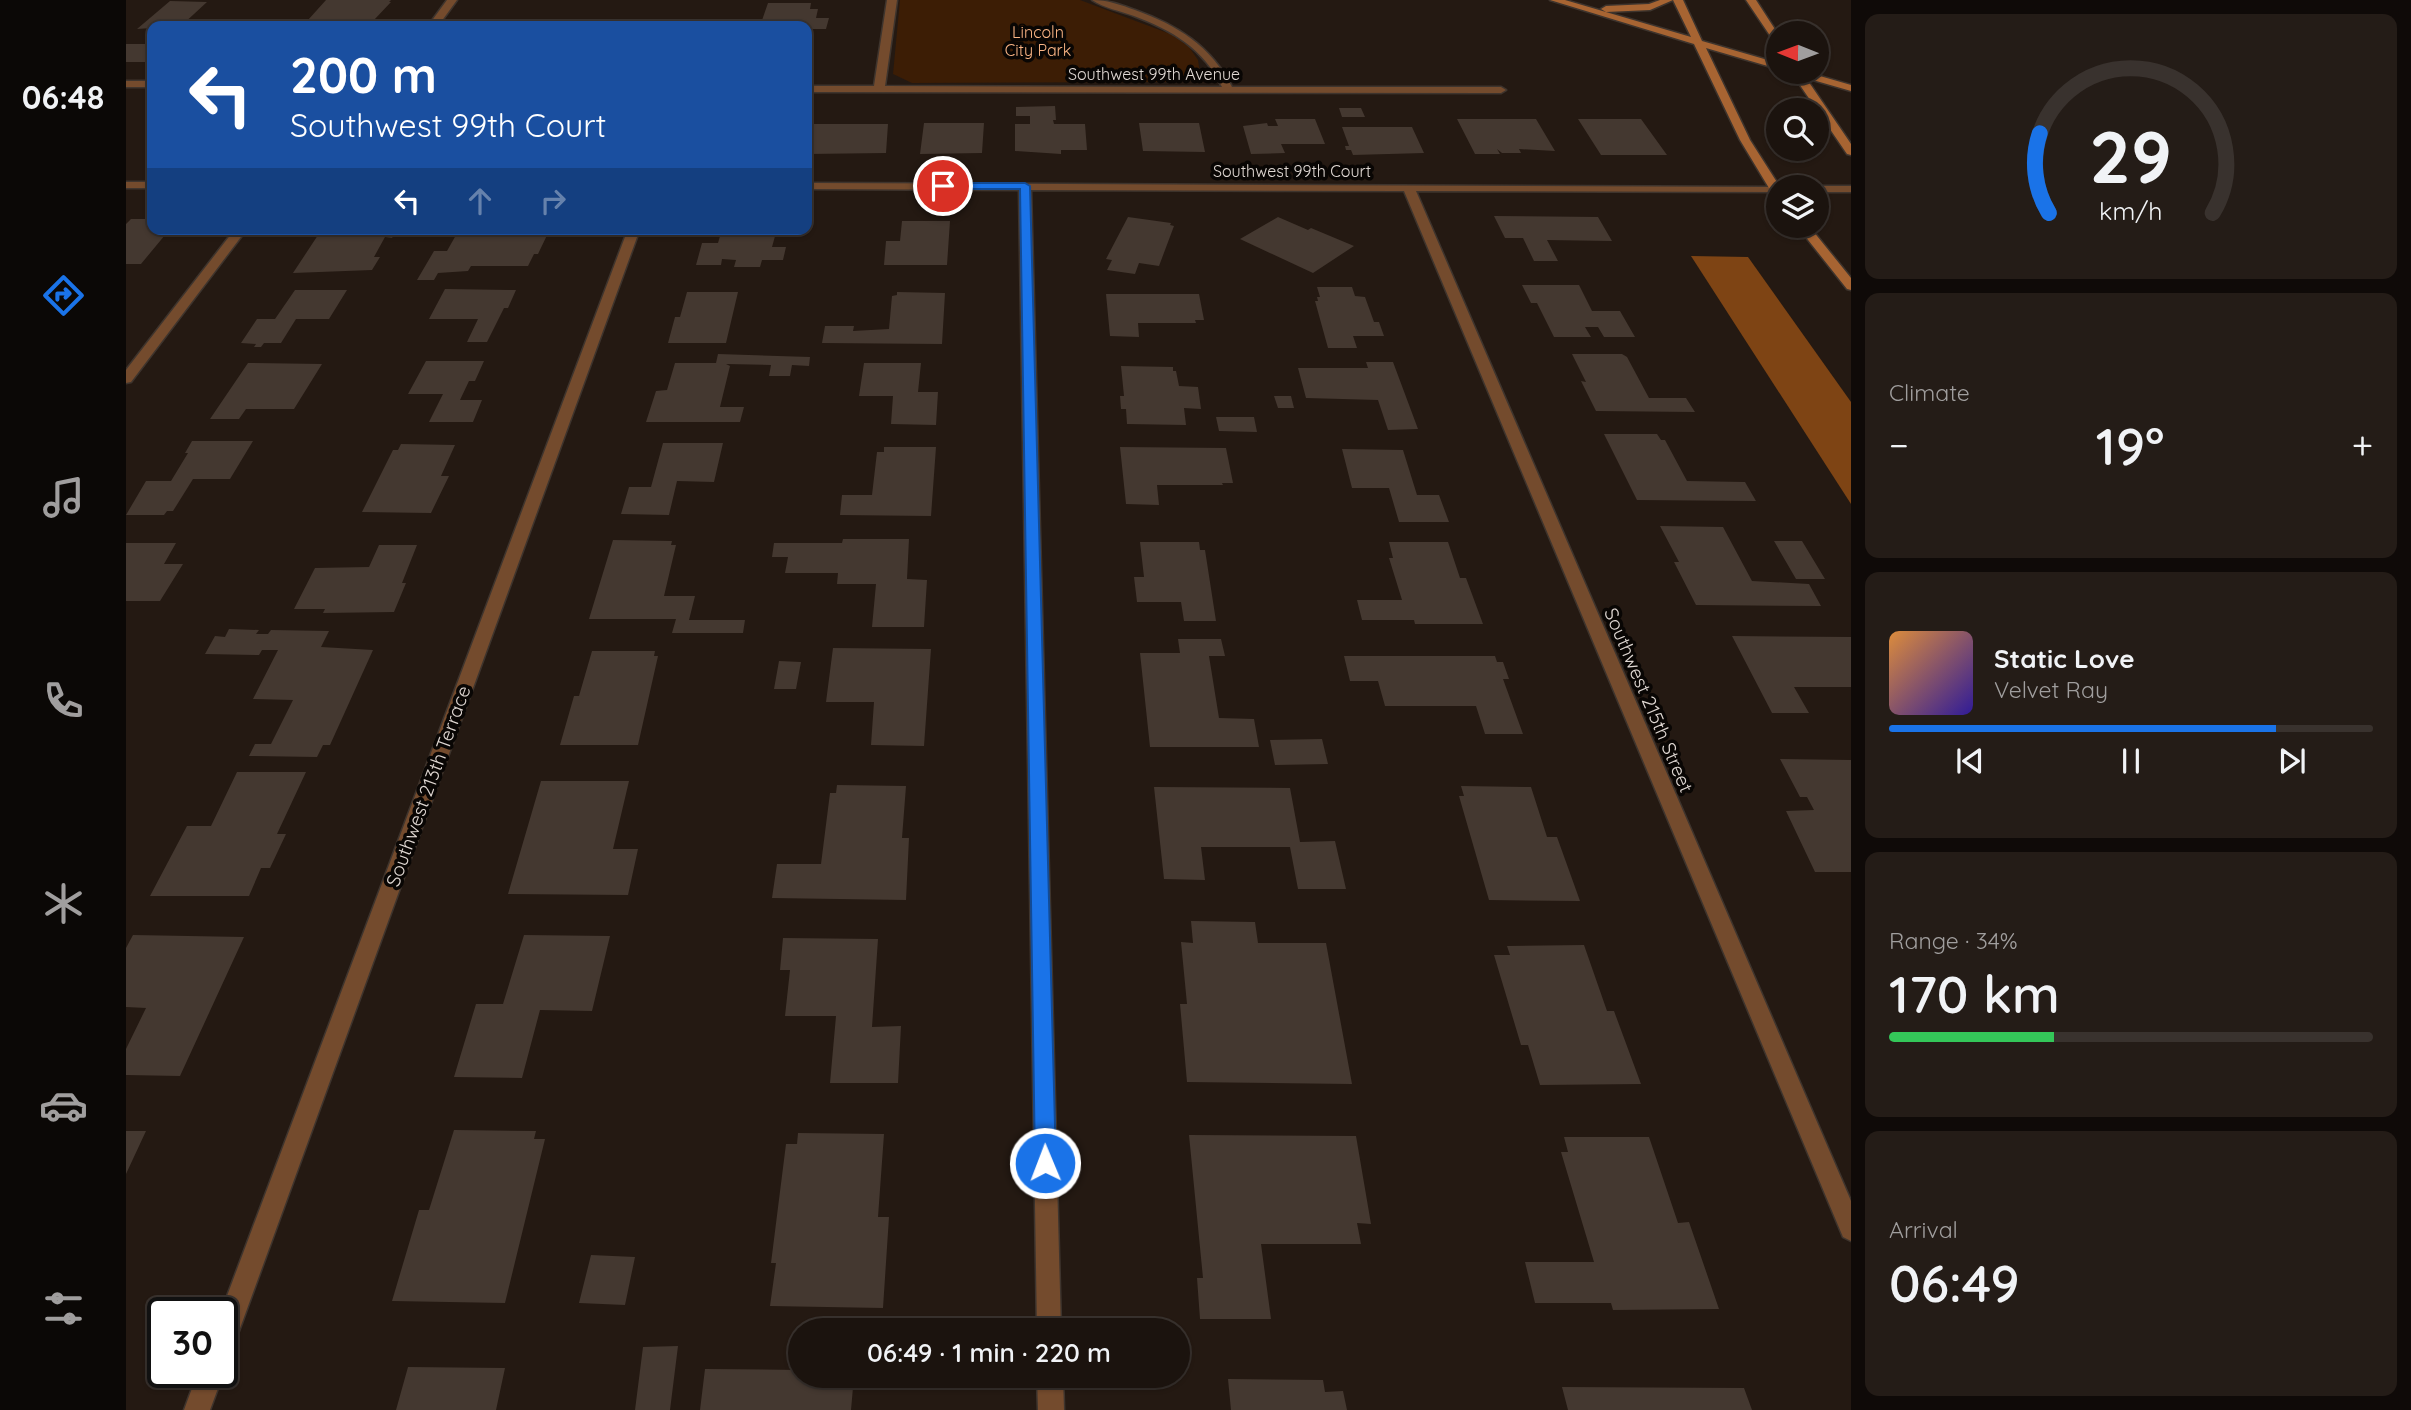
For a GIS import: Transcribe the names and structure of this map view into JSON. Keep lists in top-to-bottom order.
{
  "streets": {
    "street": [
      "Southwest 99th Avenue",
      "Southwest 99th Court",
      "Southwest 215th Street",
      "Southwest 213th Terrace"
    ]
  },
  "crossings": [
    ["Southwest 99th Court", "Southwest 215th Street"]
  ],
  "parks": ["Lincoln City Park"],
  "north": "left",
  "page": {
    "tabs": "06:48",
    "turn": ["200 m", "Southwest 99th Court"],
    "tile": [
      "Climate",
      ["Range · 34%", "170 km"],
      ["Arrival", "06:49"]
    ],
    "heat": ["−", "19°", "+"],
    "song": ["Static Love", "Velvet Ray"],
    "limit": "30",
    "trip": "06:49 · 1 min · 220 m",
    "gauge": ["29", "km/h"]
  }
}
